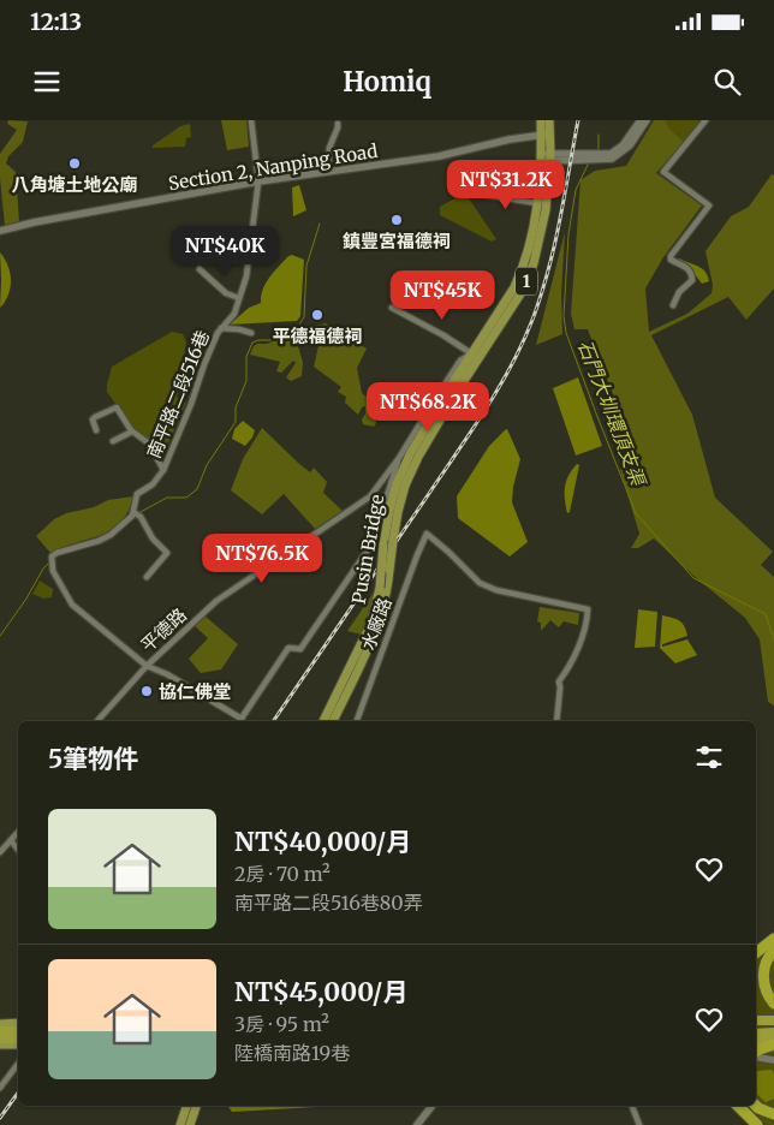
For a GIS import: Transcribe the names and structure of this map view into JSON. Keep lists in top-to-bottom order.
{
  "streets": {
    "main road": ["1", "Pusin Bridge"],
    "street": [
      "Section 2, Nanping Road",
      "南平路二段516巷",
      "水廠路",
      "平德路"
    ]
  },
  "crossings": [
    ["Section 2, Nanping Road", "1"],
    ["Section 2, Nanping Road", "南平路二段516巷"],
    ["1", "Pusin Bridge"],
    ["1", "平德路"],
    ["南平路二段516巷", "平德路"]
  ],
  "water": ["石門大圳環頂支渠"],
  "places": [
    "八角塘土地公廟",
    "鎮豐宮福德祠",
    "平德福德祠",
    "協仁佛堂"
  ],
  "page": {
    "status": "12:13",
    "header": "Homiq",
    "price": [
      "NT$31.2K",
      "NT$40K",
      "NT$45K",
      "NT$68.2K",
      "NT$76.5K"
    ],
    "heading": "5筆物件",
    "list": [
      {
        "name": "NT$40,000/月",
        "note": "2房 · 70 m² · 南平路二段516巷80弄"
      },
      {
        "name": "NT$45,000/月",
        "note": "3房 · 95 m² · 陸橋南路19巷"
      }
    ]
  }
}
